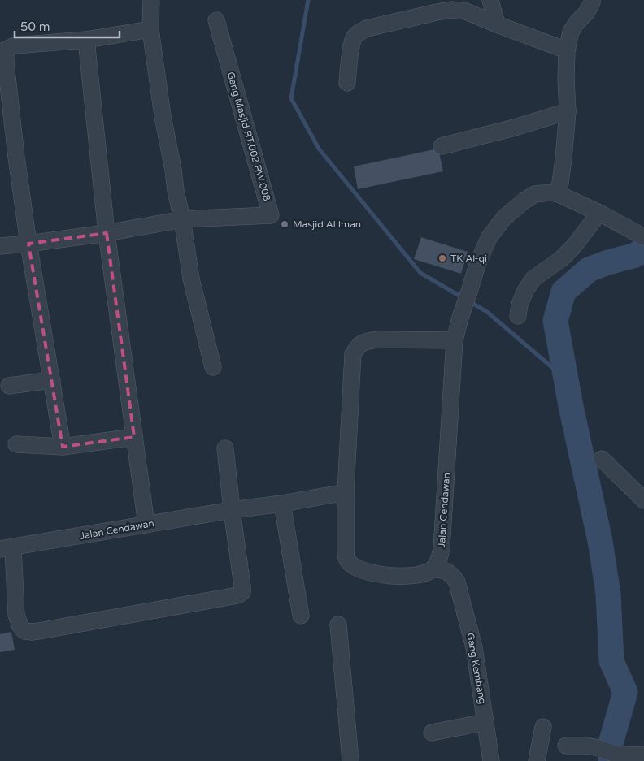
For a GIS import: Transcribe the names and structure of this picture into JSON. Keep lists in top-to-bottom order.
{
  "streets": {
    "street": ["Gang Masjid RT.002 RW.008", "Jalan Cendawan", "Gang Kembang"]
  },
  "crossings": [
    ["Jalan Cendawan", "Gang Kembang"]
  ],
  "places": ["Masjid Al Iman", "TK Al-qi"],
  "scale_bar": "50 m"
}
